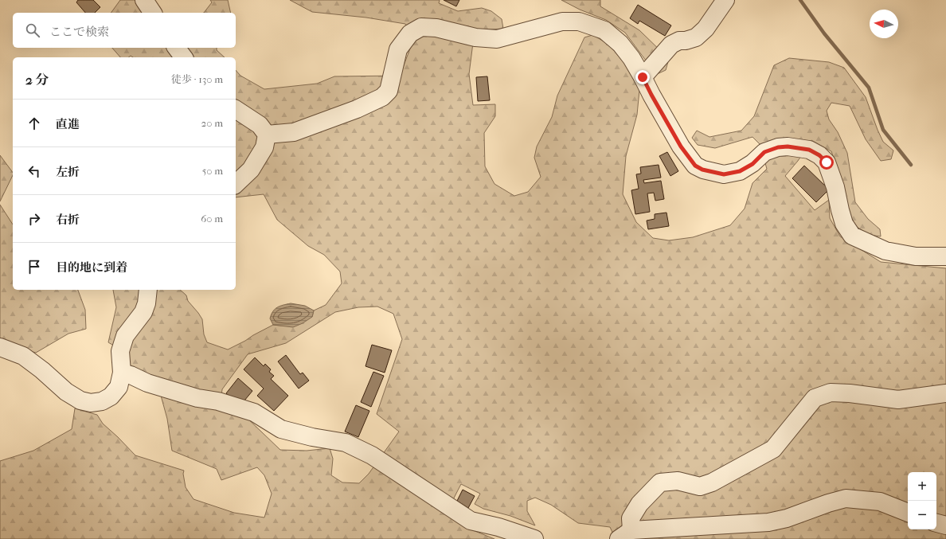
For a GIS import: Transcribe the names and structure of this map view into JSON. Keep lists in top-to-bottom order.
{
  "north": "left",
  "page": {
    "search": "ここで検索",
    "heading": ["2 分", "徒歩 · 130 m"],
    "list": [
      ["直進", "20 m"],
      ["左折", "50 m"],
      ["右折", "60 m"],
      "目的地に到着"
    ],
    "map_buttons": ["+", "−"]
  }
}
